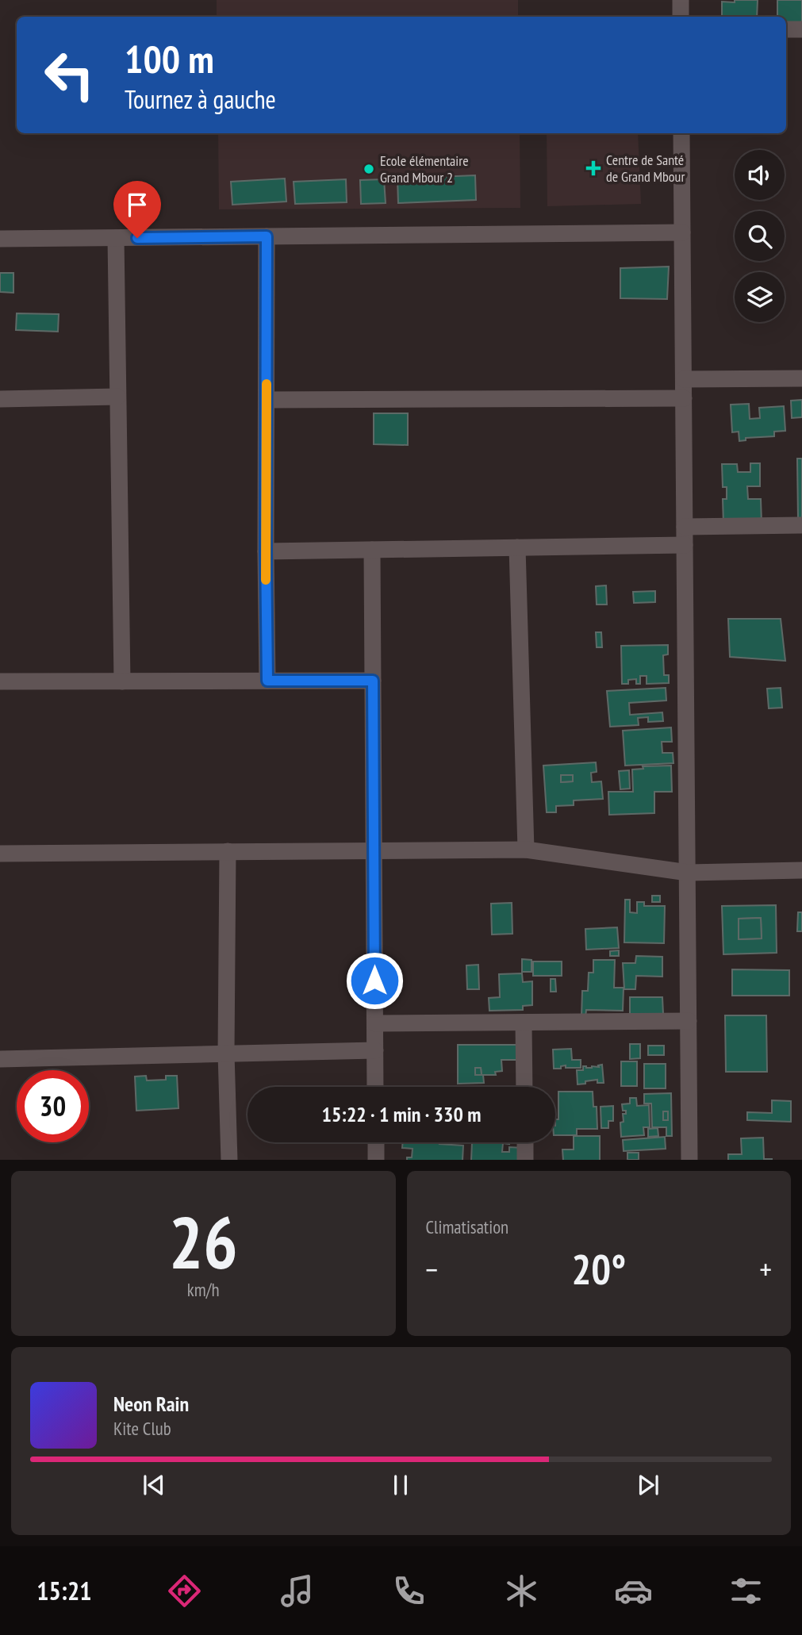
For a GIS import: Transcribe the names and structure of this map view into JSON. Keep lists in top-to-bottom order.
{
  "places": {
    "health": ["Centre de Santé de Grand Mbour"],
    "other": ["Ecole élémentaire Grand Mbour 2"]
  },
  "page": {
    "turn": ["100 m", "Tournez à gauche"],
    "limit": "30",
    "trip": "15:22 · 1 min · 330 m",
    "tile": [
      ["26", "km/h"],
      "Climatisation"
    ],
    "heat": ["−", "20°", "+"],
    "song": ["Neon Rain", "Kite Club"],
    "tabs": "15:21"
  }
}
